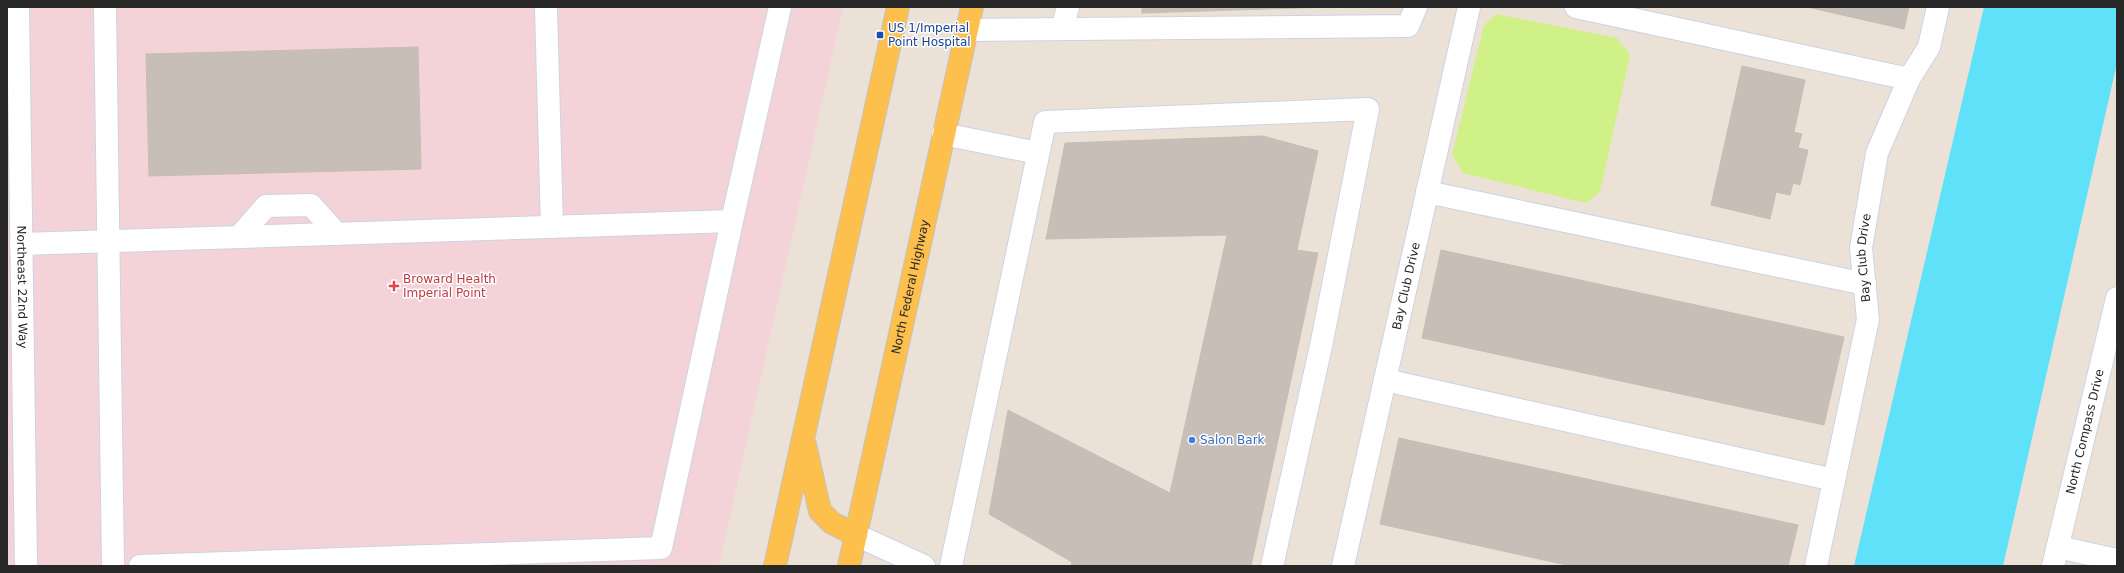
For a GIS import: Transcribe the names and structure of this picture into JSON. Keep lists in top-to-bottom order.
{
  "streets": {
    "main road": ["North Federal Highway"],
    "street": ["Bay Club Drive", "Northeast 22nd Way", "North Compass Drive"]
  },
  "places": {
    "transit": ["US 1/Imperial Point Hospital"],
    "health": ["Broward Health Imperial Point"],
    "other": ["Salon Bark"]
  }
}
